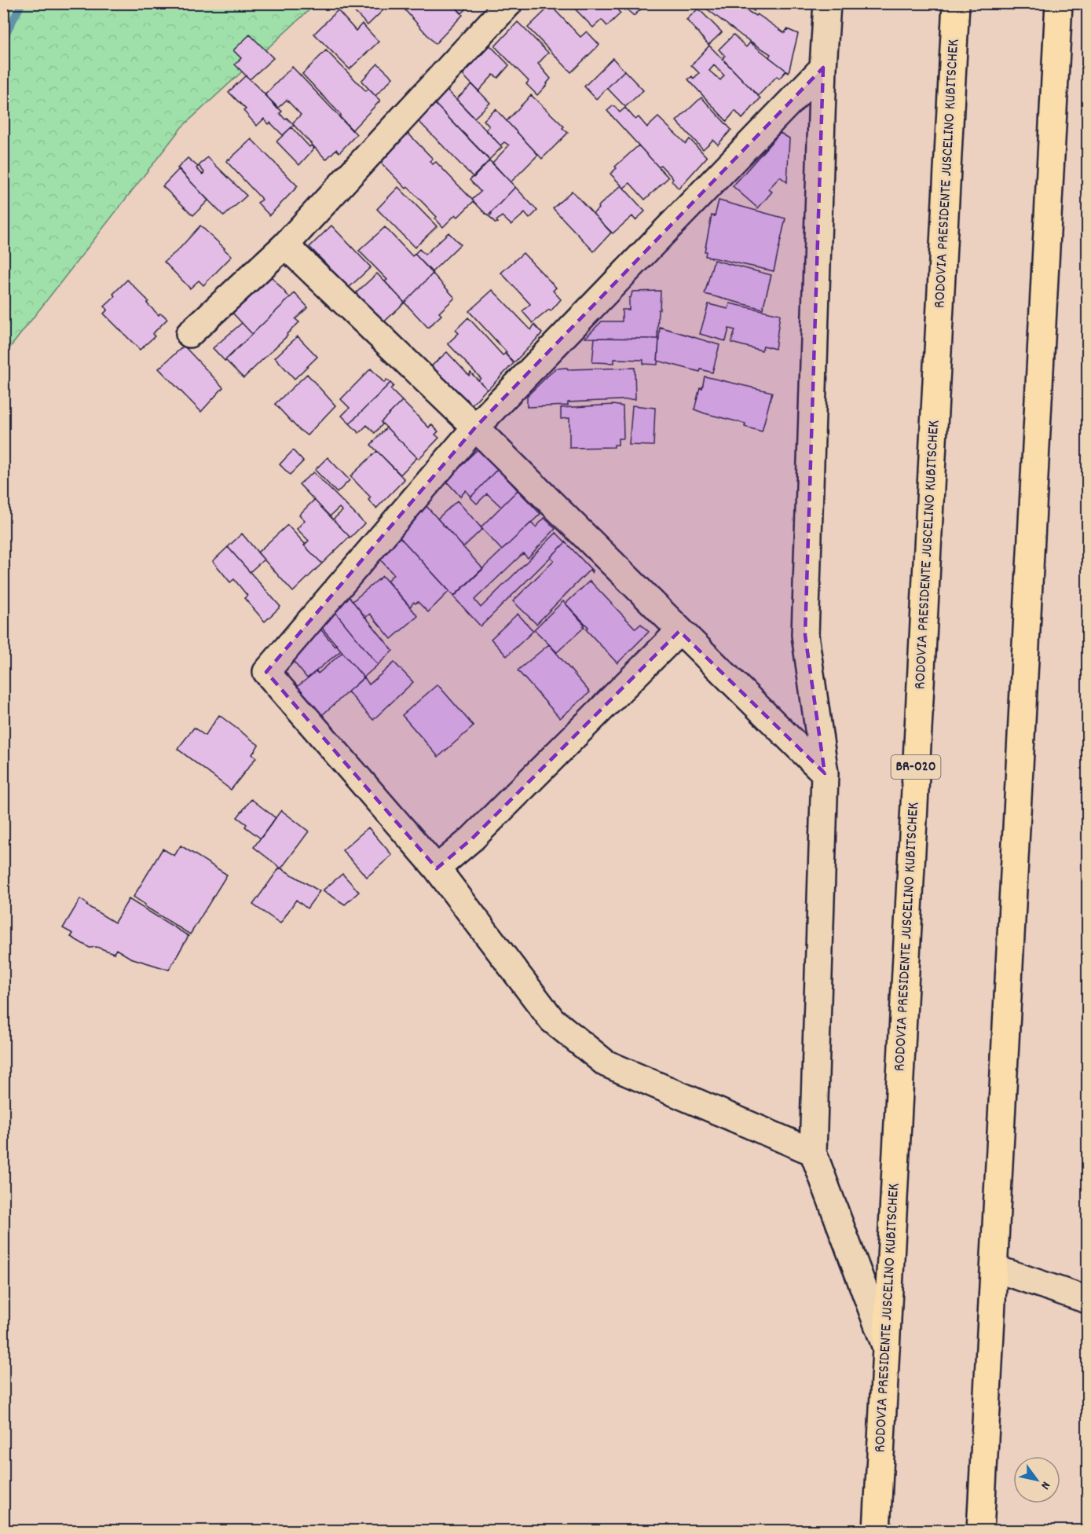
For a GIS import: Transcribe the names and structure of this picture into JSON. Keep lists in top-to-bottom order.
{
  "streets": {
    "highway": ["RODOVIA PRESIDENTE JUSCELINO KUBITSCHEK", "BR-020"]
  },
  "north": "bottom right"
}
